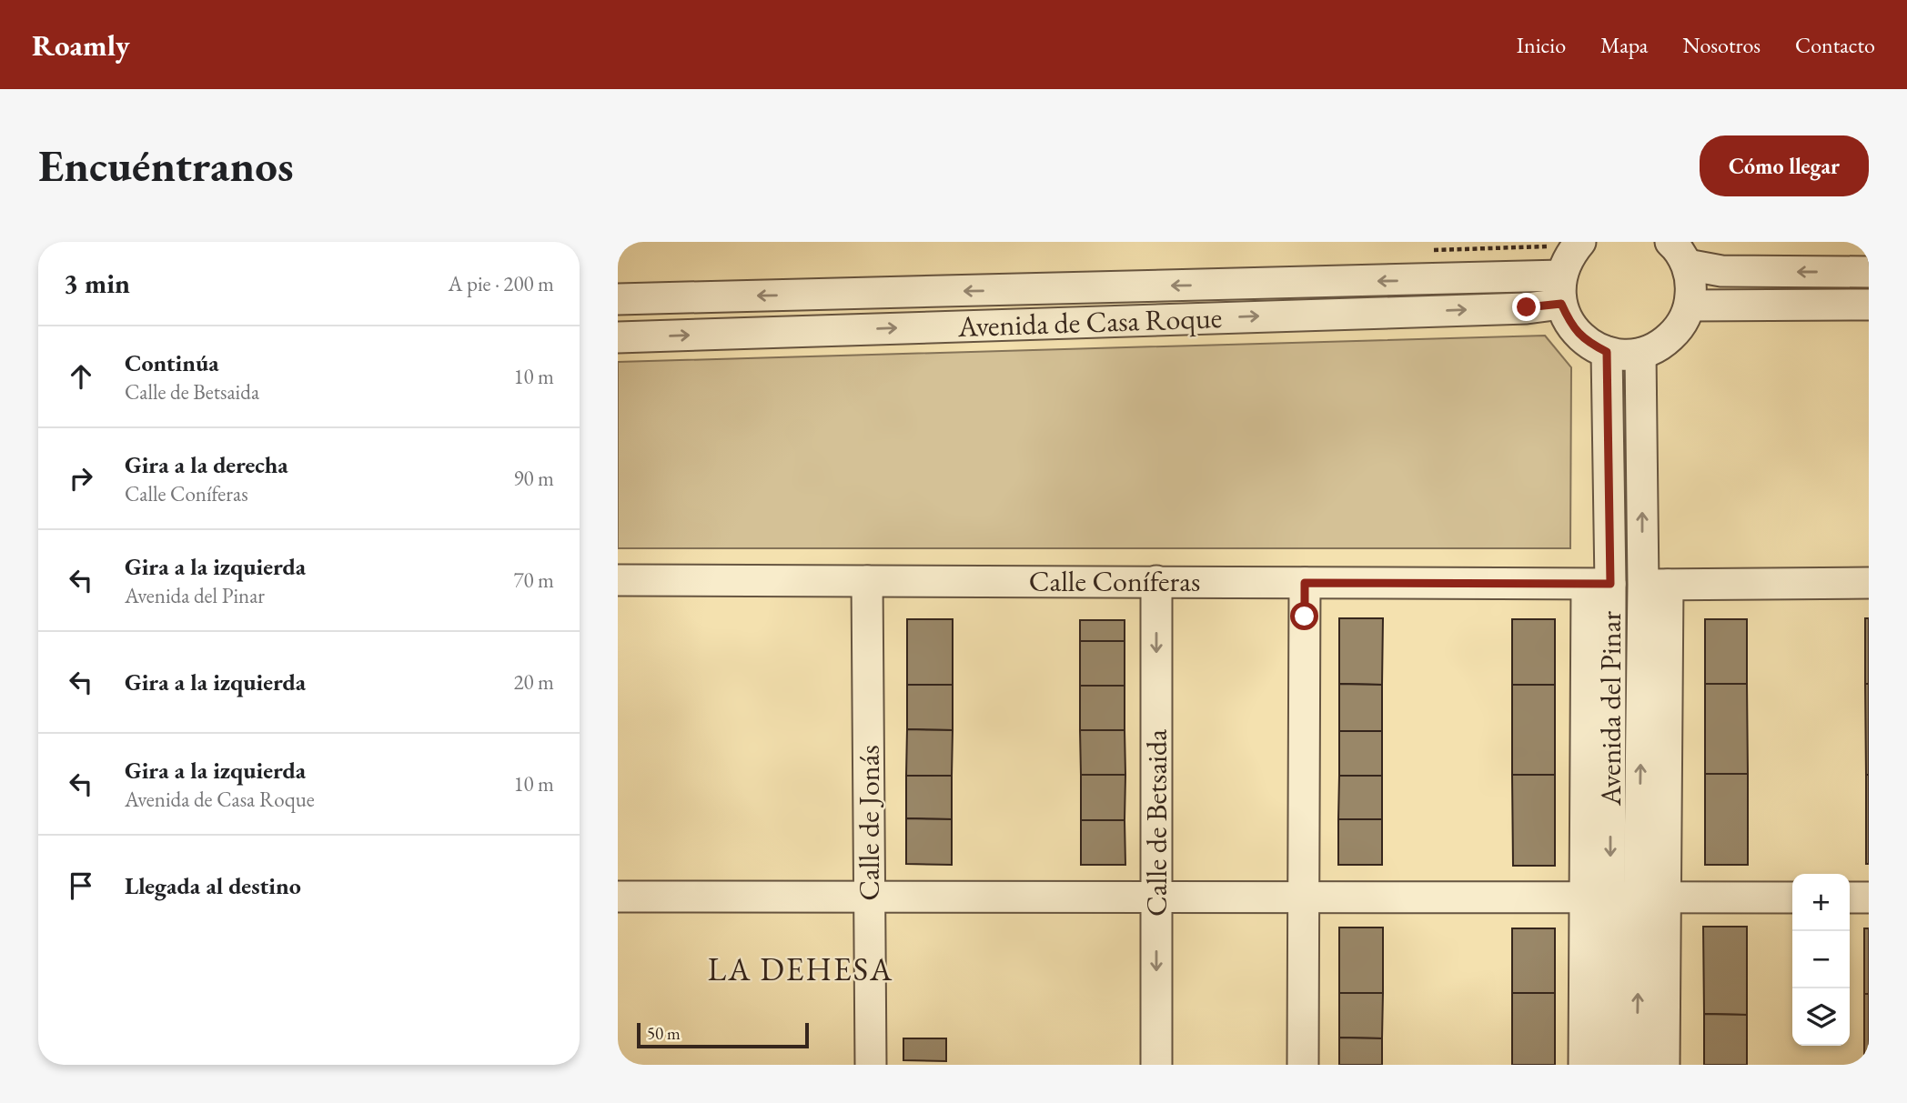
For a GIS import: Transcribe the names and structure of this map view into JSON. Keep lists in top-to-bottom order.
{
  "streets": {
    "street": [
      "Avenida de Casa Roque",
      "Calle Coníferas",
      "Avenida del Pinar",
      "Calle de Jonás",
      "Calle de Betsaida"
    ]
  },
  "crossings": [
    ["Calle Coníferas", "Avenida del Pinar"],
    ["Calle Coníferas", "Calle de Jonás"],
    ["Calle Coníferas", "Calle de Betsaida"]
  ],
  "districts": ["LA DEHESA"],
  "scale_bar": "50 m",
  "page": {
    "header": "Roamly",
    "nav": [
      "Inicio",
      "Mapa",
      "Nosotros",
      "Contacto"
    ],
    "buttons": "Cómo llegar",
    "title": "Encuéntranos",
    "heading": ["3 min", "A pie · 200 m"],
    "list": [
      ["Continúa", "Calle de Betsaida", "10 m"],
      ["Gira a la derecha", "Calle Coníferas", "90 m"],
      ["Gira a la izquierda", "Avenida del Pinar", "70 m"],
      ["Gira a la izquierda", "20 m"],
      ["Gira a la izquierda", "Avenida de Casa Roque", "10 m"],
      "Llegada al destino"
    ],
    "map_buttons": ["+", "−"],
    "scale": "50 m"
  }
}
